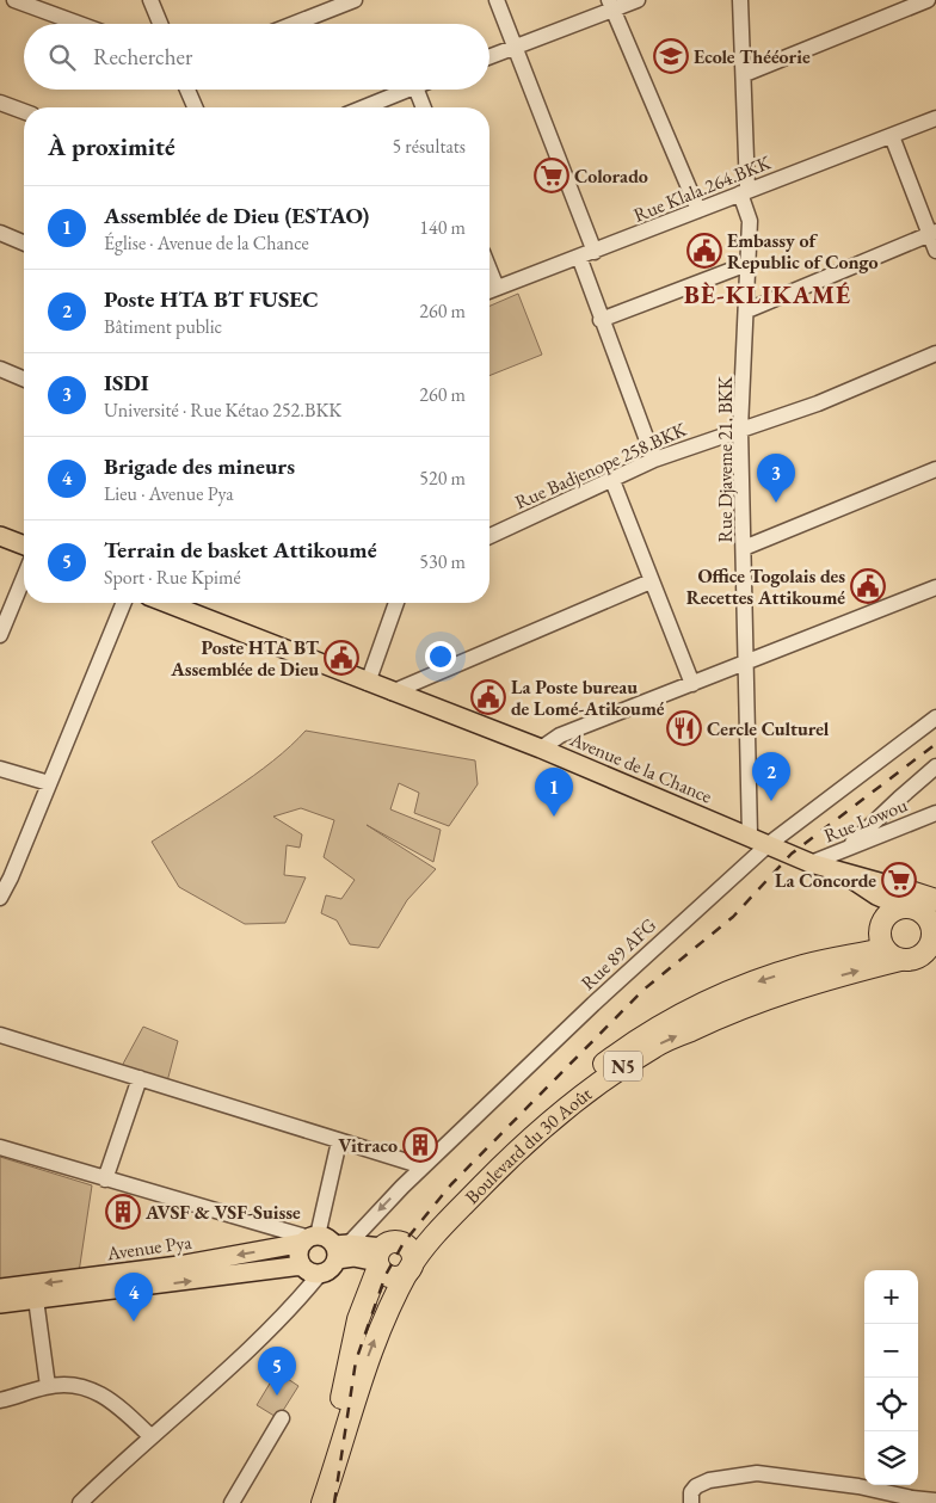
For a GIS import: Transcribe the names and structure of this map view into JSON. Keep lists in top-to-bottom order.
{
  "streets": {
    "highway": ["N5", "Boulevard du 30 Août"],
    "main road": ["Avenue de la Chance", "Avenue Pya"],
    "street": [
      "Rue Klala.264.BKK",
      "Rue Djaveme 21. BKK",
      "Rue Badjenope 258.BKK",
      "Rue Lowou",
      "Rue 89 AFG"
    ]
  },
  "crossings": [
    ["Rue Klala.264.BKK", "Rue Djaveme 21. BKK"],
    ["Rue Djaveme 21. BKK", "Rue Badjenope 258.BKK"],
    ["Rue Djaveme 21. BKK", "Avenue de la Chance"],
    ["Avenue de la Chance", "Rue Lowou"],
    ["Avenue de la Chance", "Rue 89 AFG"],
    ["Avenue de la Chance", "Boulevard du 30 Août"],
    ["Rue 89 AFG", "Avenue Pya"],
    ["Boulevard du 30 Août", "Avenue Pya"]
  ],
  "districts": ["BÈ-KLIKAMÉ"],
  "places": {
    "school or university": ["Ecole Thééorie"],
    "supermarket": ["Colorado", "La Concorde"],
    "public building": [
      "Embassy of Republic of Congo",
      "Office Togolais des Recettes Attikoumé",
      "Poste HTA BT Assemblée de Dieu",
      "La Poste bureau de Lomé-Atikoumé"
    ],
    "restaurant": ["Cercle Culturel"],
    "building": ["Vitraco", "AVSF & VSF-Suisse"]
  },
  "page": {
    "search": "Rechercher",
    "heading": ["À proximité", "5 résultats"],
    "list": [
      {
        "mark": "1",
        "name": "Assemblée de Dieu (ESTAO)",
        "note": "Église · Avenue de la Chance",
        "value": "140 m"
      },
      {
        "mark": "2",
        "name": "Poste HTA BT FUSEC",
        "note": "Bâtiment public",
        "value": "260 m"
      },
      {
        "mark": "3",
        "name": "ISDI",
        "note": "Université · Rue Kétao 252.BKK",
        "value": "260 m"
      },
      {
        "mark": "4",
        "name": "Brigade des mineurs",
        "note": "Lieu · Avenue Pya",
        "value": "520 m"
      },
      {
        "mark": "5",
        "name": "Terrain de basket Attikoumé",
        "note": "Sport · Rue Kpimé",
        "value": "530 m"
      }
    ],
    "pins": [
      "3",
      "2",
      "1",
      "4",
      "5"
    ],
    "map_buttons": ["+", "−"]
  }
}
